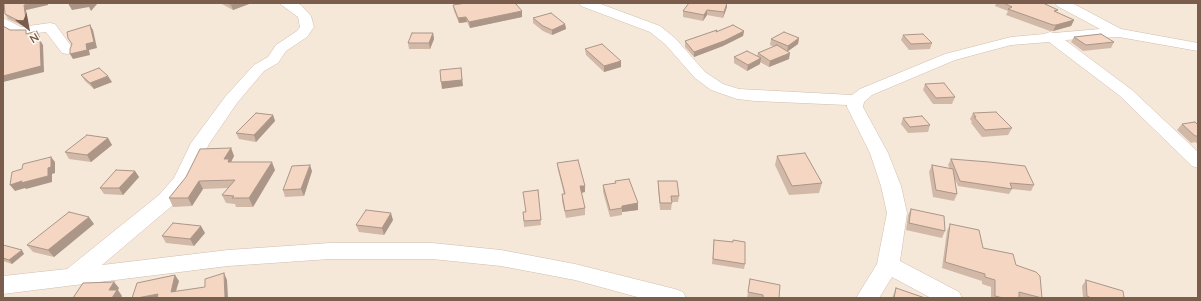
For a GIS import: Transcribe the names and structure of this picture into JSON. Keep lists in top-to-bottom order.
{
  "north": "bottom right"
}
